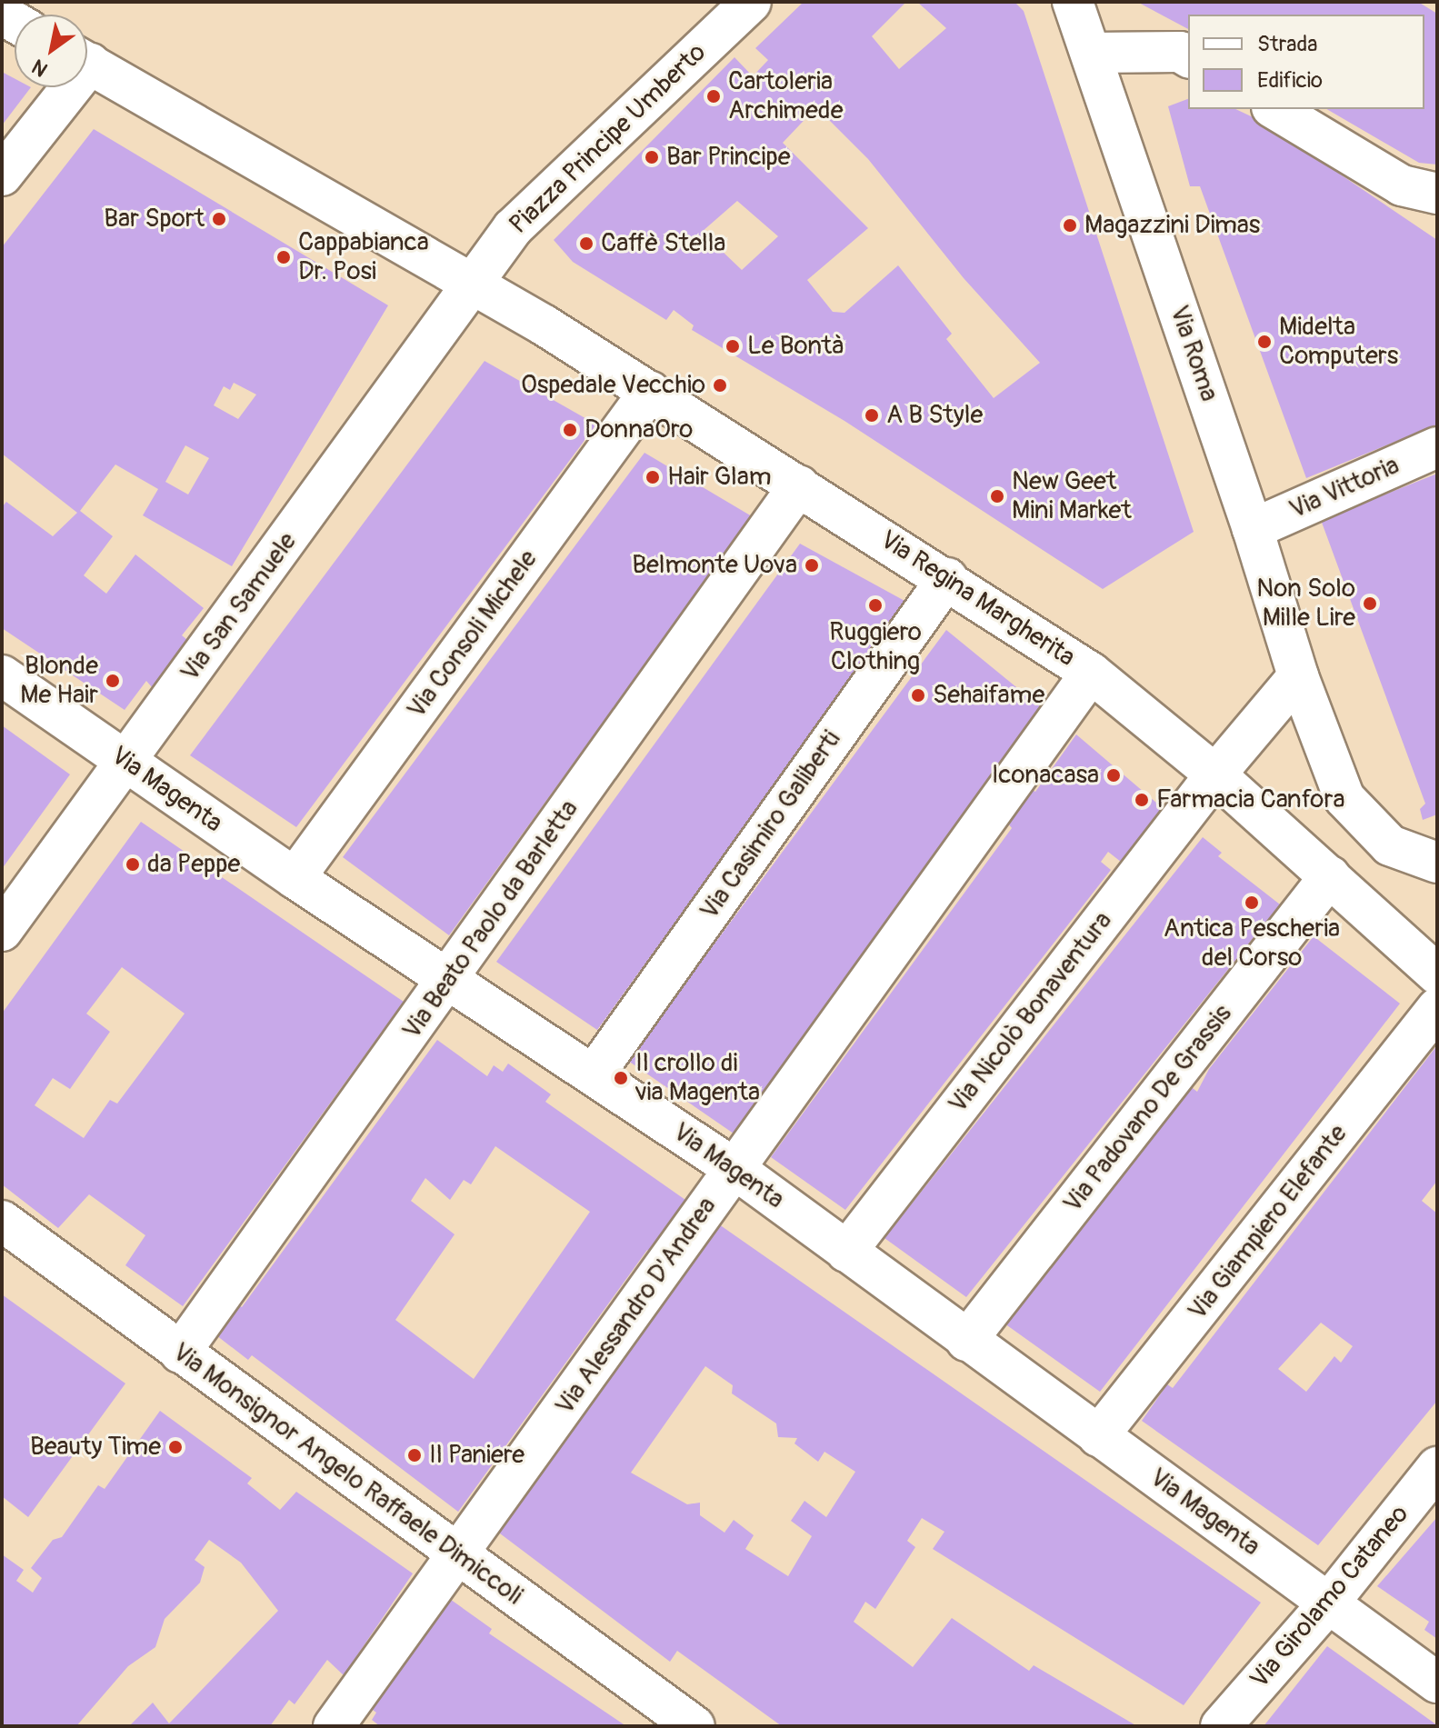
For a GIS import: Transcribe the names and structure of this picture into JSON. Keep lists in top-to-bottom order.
{
  "streets": {
    "street": [
      "Piazza Principe Umberto",
      "Via Roma",
      "Via Vittoria",
      "Via Regina Margherita",
      "Via San Samuele",
      "Via Consoli Michele",
      "Via Magenta",
      "Via Casimiro Galiberti",
      "Via Beato Paolo da Barletta",
      "Via Nicolò Bonaventura",
      "Via Padovano De Grassis",
      "Via Giampiero Elefante",
      "Via Alessandro D'Andrea",
      "Via Monsignor Angelo Raffaele Dimiccoli",
      "Via Girolamo Cataneo"
    ]
  },
  "crossings": [
    ["Piazza Principe Umberto", "Via Regina Margherita"],
    ["Piazza Principe Umberto", "Via San Samuele"],
    ["Via Roma", "Via Vittoria"],
    ["Via Roma", "Via Nicolò Bonaventura"],
    ["Via Regina Margherita", "Via San Samuele"],
    ["Via Regina Margherita", "Via Consoli Michele"],
    ["Via Regina Margherita", "Via Casimiro Galiberti"],
    ["Via Regina Margherita", "Via Beato Paolo da Barletta"],
    ["Via Regina Margherita", "Via Nicolò Bonaventura"],
    ["Via Regina Margherita", "Via Padovano De Grassis"],
    ["Via Regina Margherita", "Via Alessandro D'Andrea"],
    ["Via San Samuele", "Via Magenta"],
    ["Via Consoli Michele", "Via Magenta"],
    ["Via Magenta", "Via Casimiro Galiberti"],
    ["Via Magenta", "Via Beato Paolo da Barletta"],
    ["Via Magenta", "Via Nicolò Bonaventura"],
    ["Via Magenta", "Via Padovano De Grassis"],
    ["Via Magenta", "Via Giampiero Elefante"],
    ["Via Magenta", "Via Alessandro D'Andrea"],
    ["Via Magenta", "Via Girolamo Cataneo"],
    ["Via Beato Paolo da Barletta", "Via Monsignor Angelo Raffaele Dimiccoli"],
    ["Via Alessandro D'Andrea", "Via Monsignor Angelo Raffaele Dimiccoli"]
  ],
  "places": [
    "Cartoleria Archimede",
    "Bar Principe",
    "Bar Sport",
    "Magazzini Dimas",
    "Caffè Stella",
    "Cappabianca Dr. Posi",
    "Midelta Computers",
    "Le Bontà",
    "Ospedale Vecchio",
    "A B Style",
    "DonnaOro",
    "Hair Glam",
    "New Geet Mini Market",
    "Belmonte Uova",
    "Non Solo Mille Lire",
    "Ruggiero Clothing",
    "Blonde Me Hair",
    "Sehaifame",
    "Iconacasa",
    "Farmacia Canfora",
    "da Peppe",
    "Antica Pescheria del Corso",
    "Il crollo di via Magenta",
    "Beauty Time",
    "Il Paniere"
  ],
  "legend": ["Strada", "Edificio"],
  "north": "bottom left"
}
